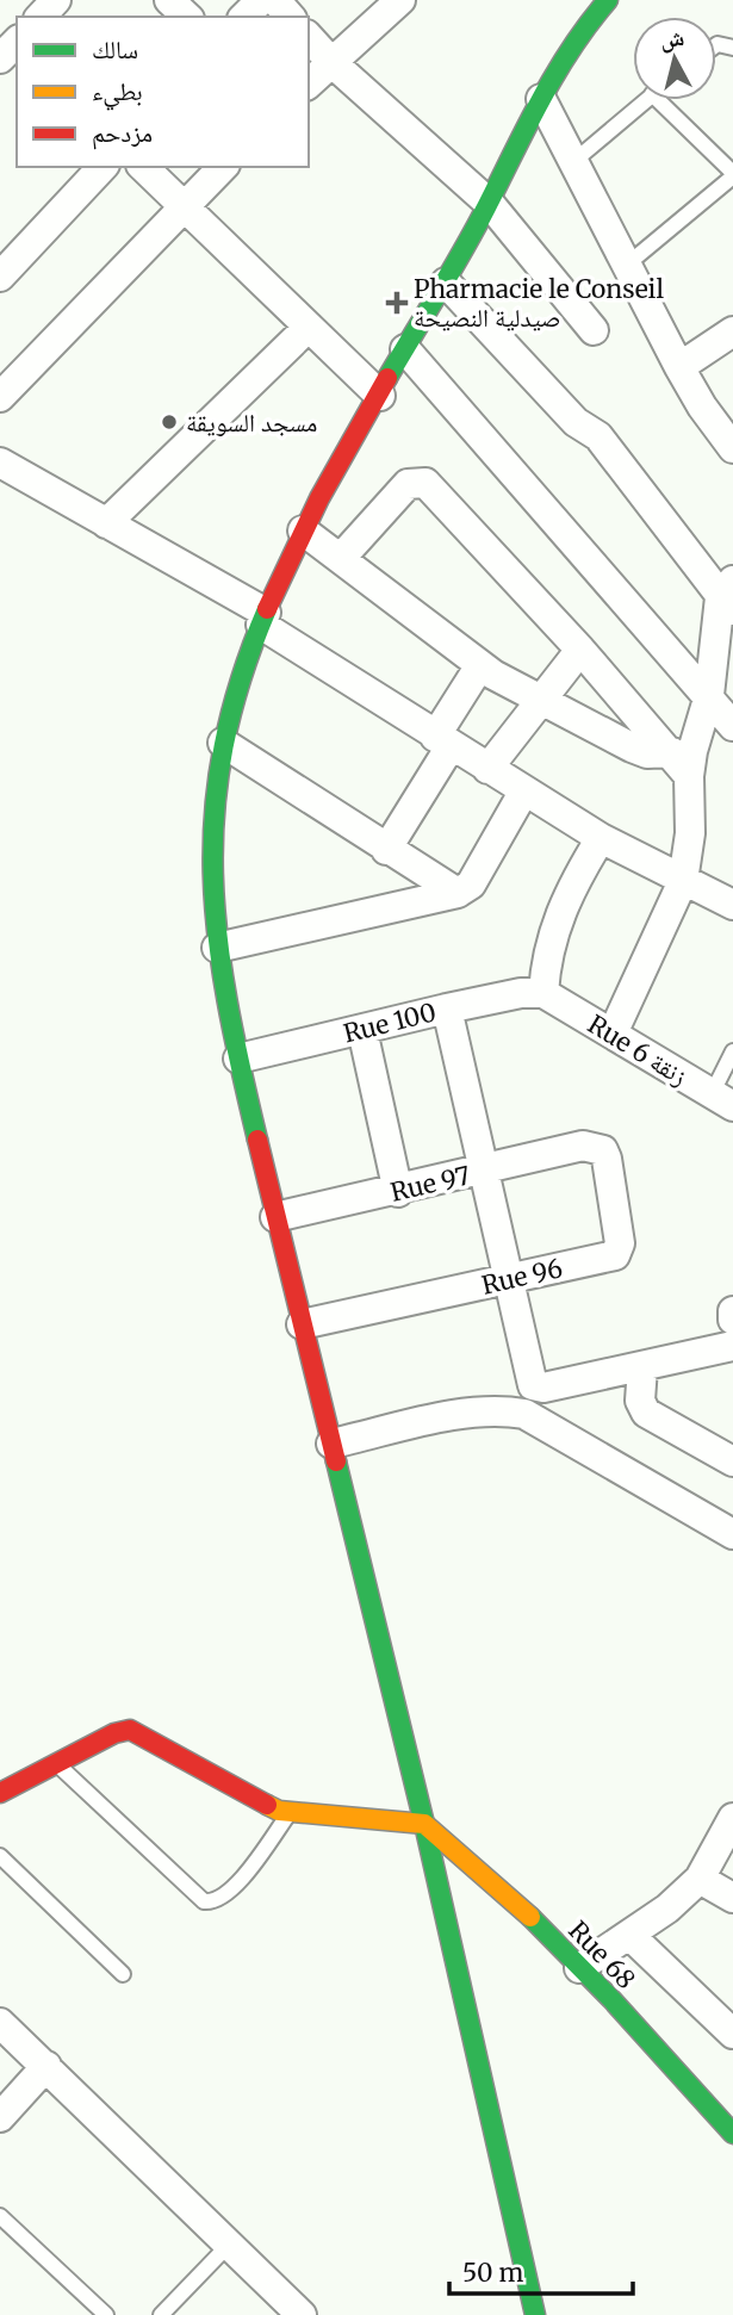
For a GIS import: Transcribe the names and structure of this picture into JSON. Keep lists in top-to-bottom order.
{
  "streets": {
    "street": [
      "Rue 100",
      "Rue 6 زنقة",
      "Rue 97",
      "Rue 96",
      "Rue 68"
    ]
  },
  "crossings": [
    ["Rue 100", "Rue 6 زنقة"],
    ["Rue 97", "Rue 96"]
  ],
  "places": {
    "health": ["Pharmacie le Conseil صيدلية النصيحة"],
    "other": ["مسجد السويقة"]
  },
  "legend": ["سالك", "بطيء", "مزدحم"],
  "scale_bar": "50 m",
  "north": "top"
}
